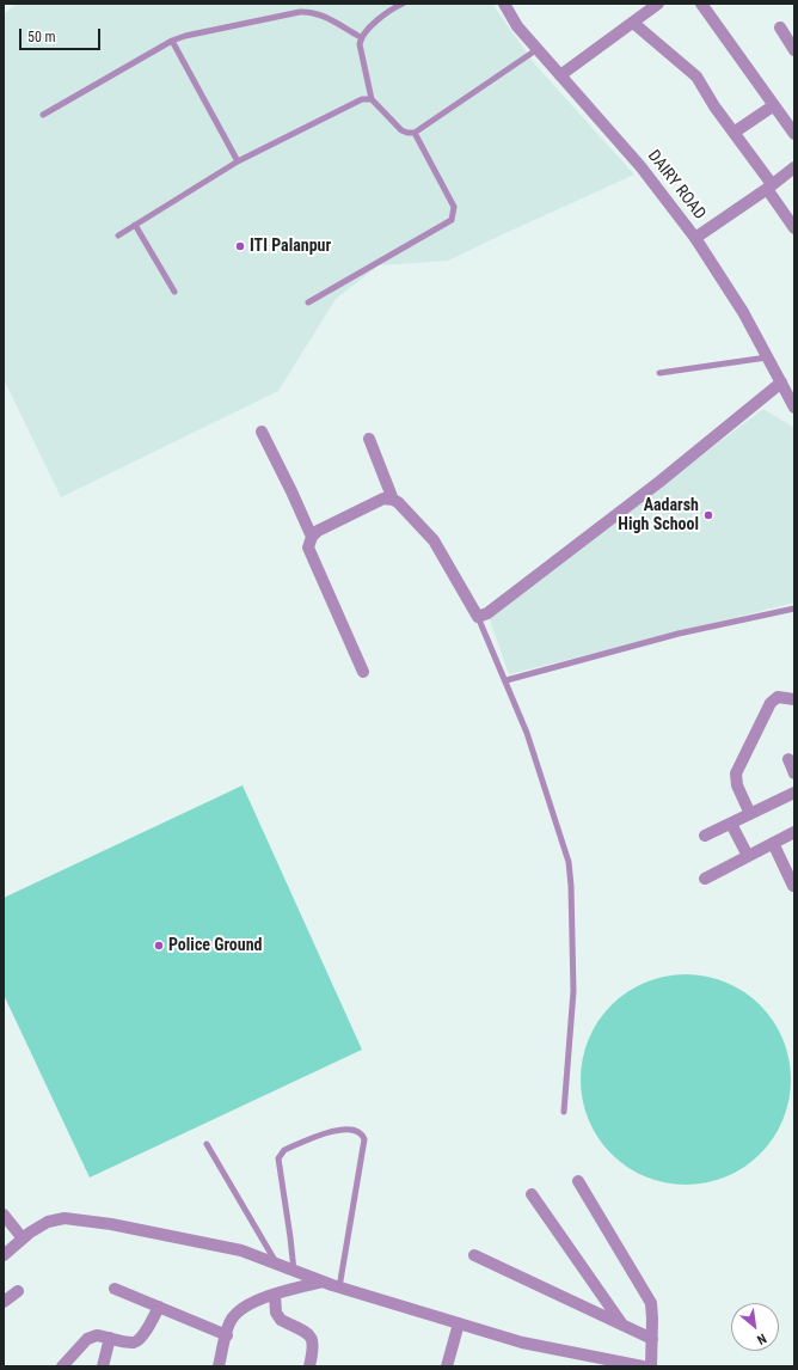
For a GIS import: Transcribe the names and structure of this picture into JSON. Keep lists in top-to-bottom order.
{
  "streets": {
    "street": ["DAIRY ROAD"]
  },
  "places": ["ITI Palanpur", "Aadarsh High School", "Police Ground"],
  "scale_bar": "50 m",
  "north": "bottom right"
}
